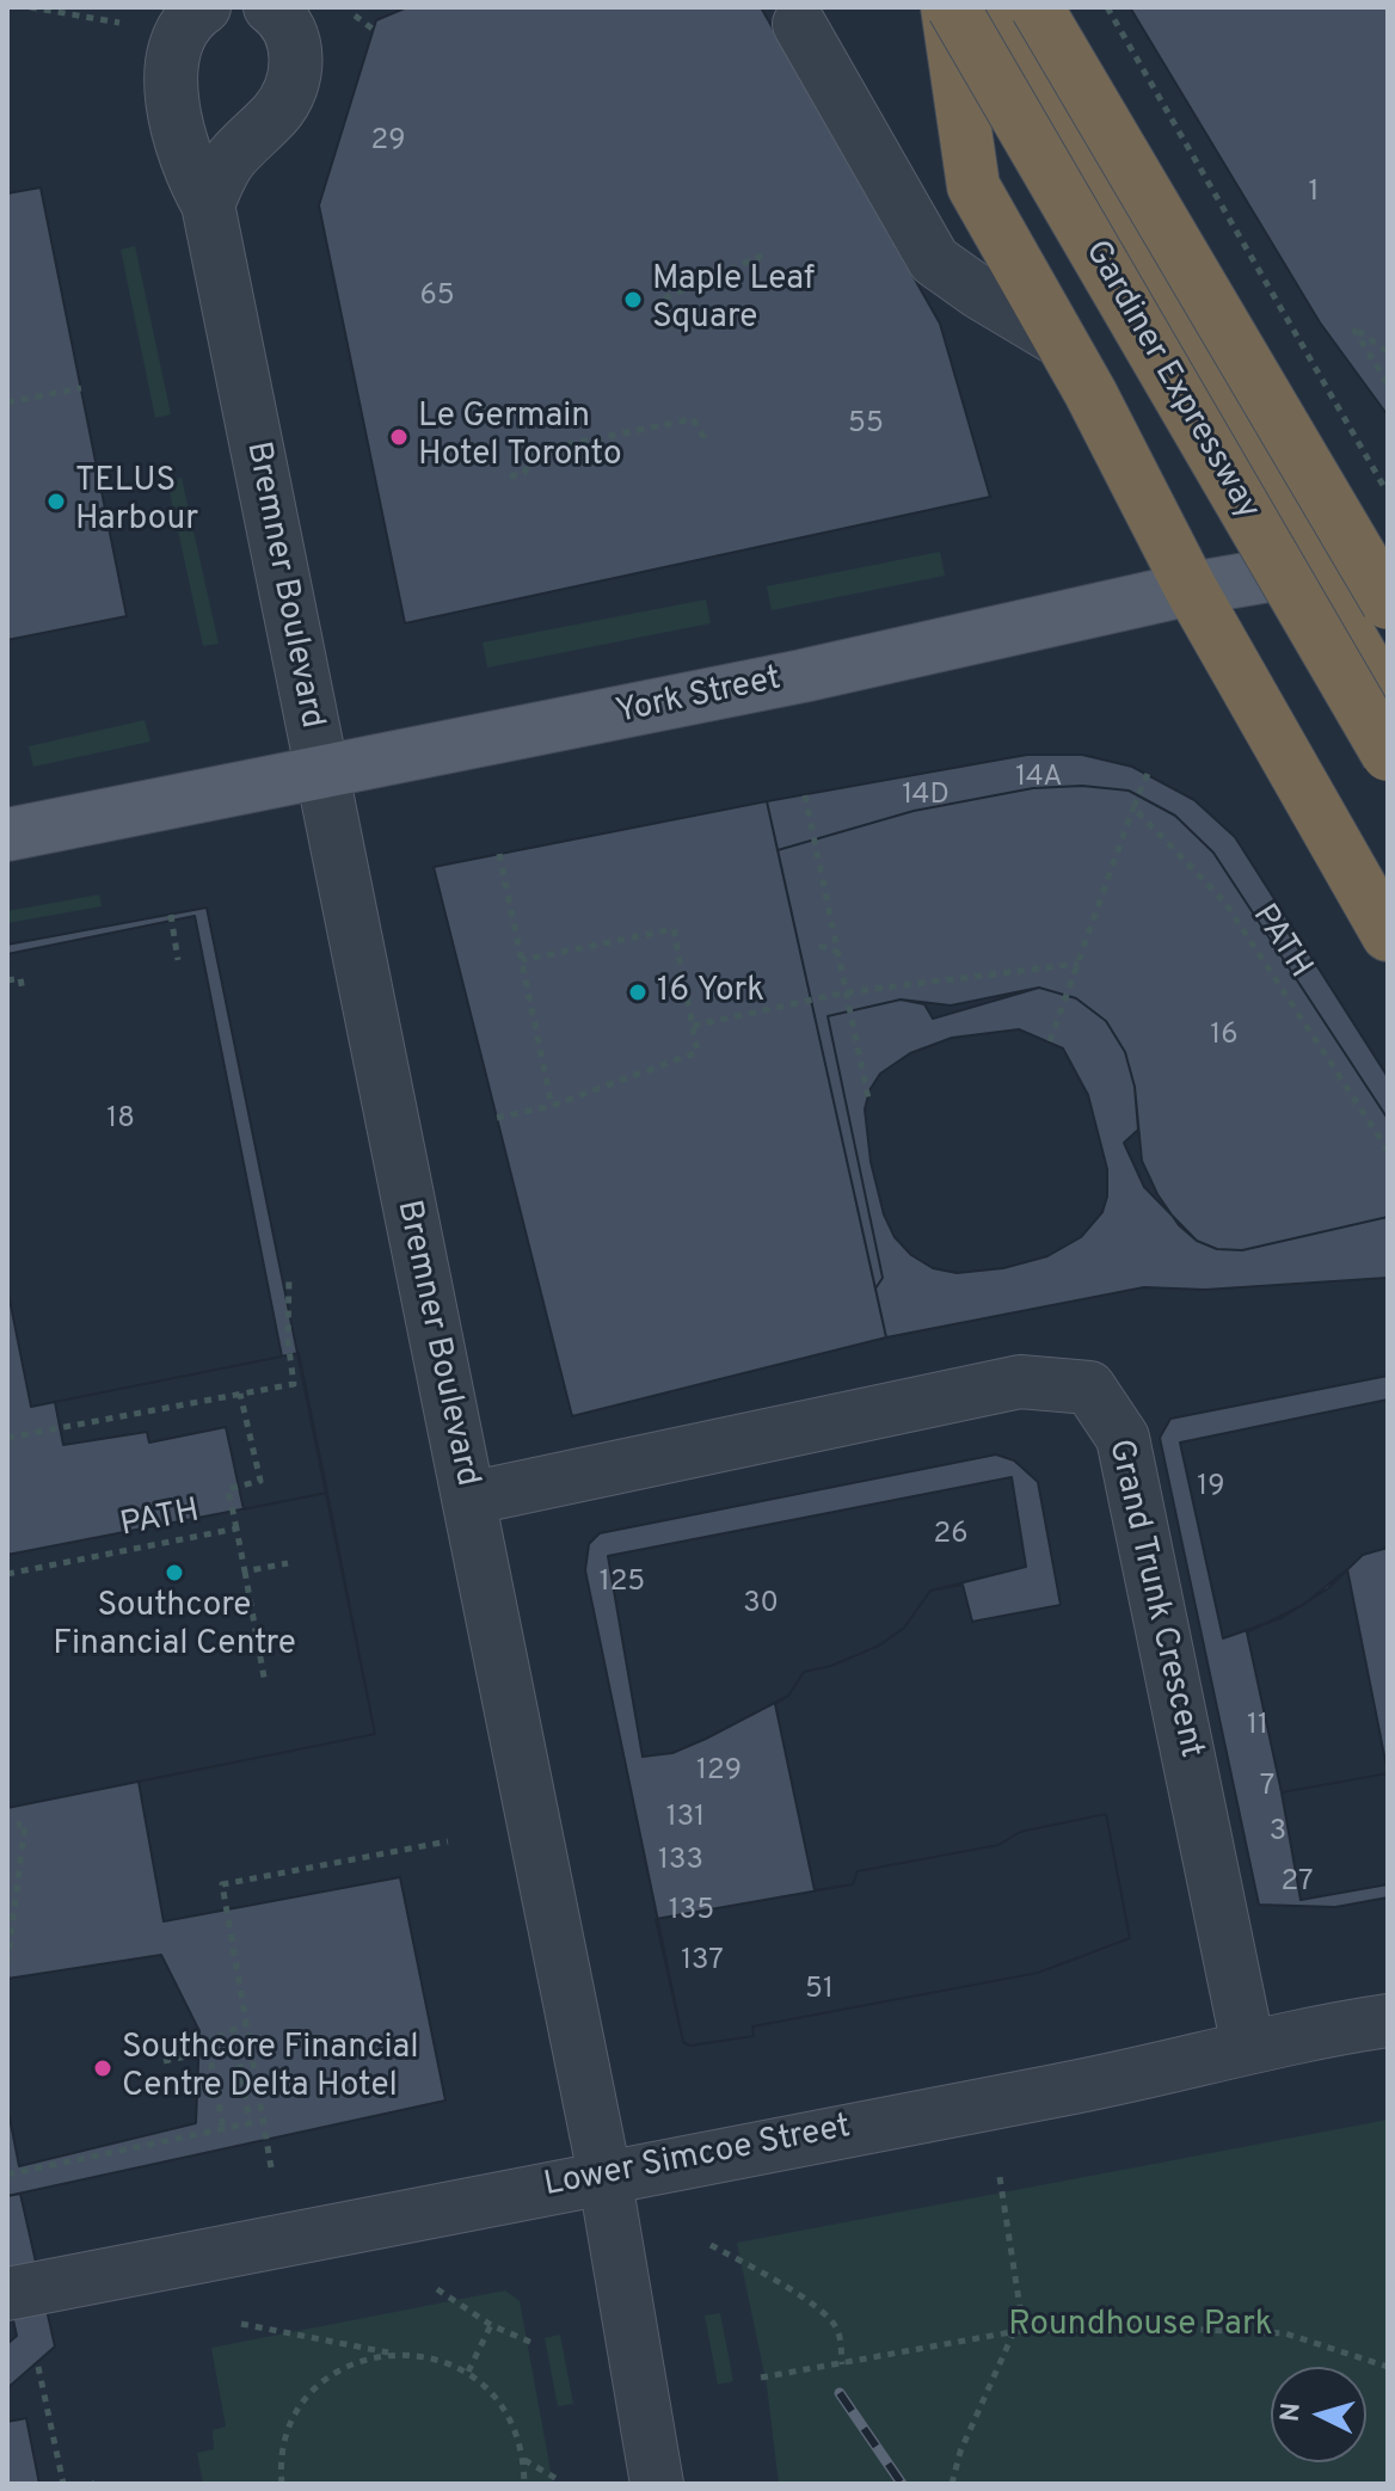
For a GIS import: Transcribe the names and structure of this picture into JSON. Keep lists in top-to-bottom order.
{
  "streets": {
    "highway": ["Gardiner Expressway"],
    "main road": ["York Street"],
    "street": ["Bremner Boulevard", "Grand Trunk Crescent", "Lower Simcoe Street"],
    "path": ["PATH"]
  },
  "crossings": [
    ["Bremner Boulevard", "York Street"],
    ["Bremner Boulevard", "Grand Trunk Crescent"],
    ["Bremner Boulevard", "Lower Simcoe Street"],
    ["Grand Trunk Crescent", "Lower Simcoe Street"]
  ],
  "parks": ["Roundhouse Park"],
  "places": [
    "Maple Leaf Square",
    "Le Germain Hotel Toronto",
    "TELUS Harbour",
    "16 York",
    "Southcore Financial Centre",
    "Southcore Financial Centre Delta Hotel"
  ],
  "house_numbers": [
    "29",
    "1",
    "65",
    "55",
    "14A",
    "14D",
    "16",
    "18",
    "19",
    "26",
    "125",
    "30",
    "11",
    "129",
    "7",
    "131",
    "3",
    "133",
    "27",
    "135",
    "137",
    "51"
  ],
  "north": "left"
}
